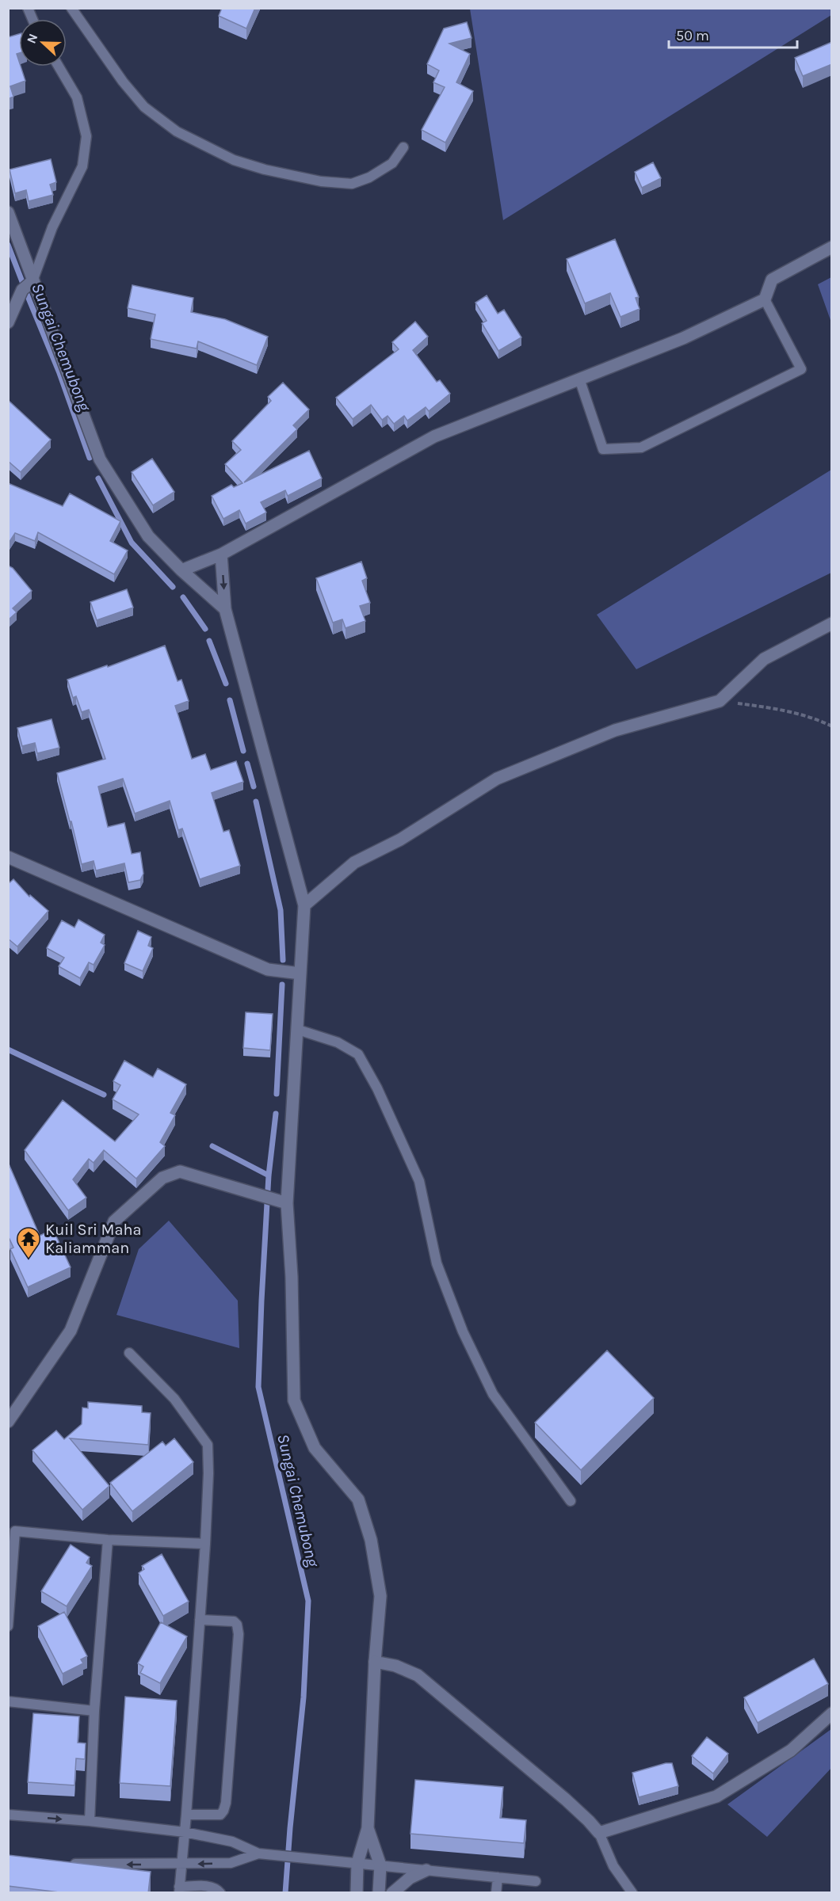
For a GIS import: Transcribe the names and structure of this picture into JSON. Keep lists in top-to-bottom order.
{
  "water": ["Sungai Chemubong"],
  "places": {
    "temple": ["Kuil Sri Maha Kaliamman"]
  },
  "scale_bar": "50 m",
  "north": "left"
}
